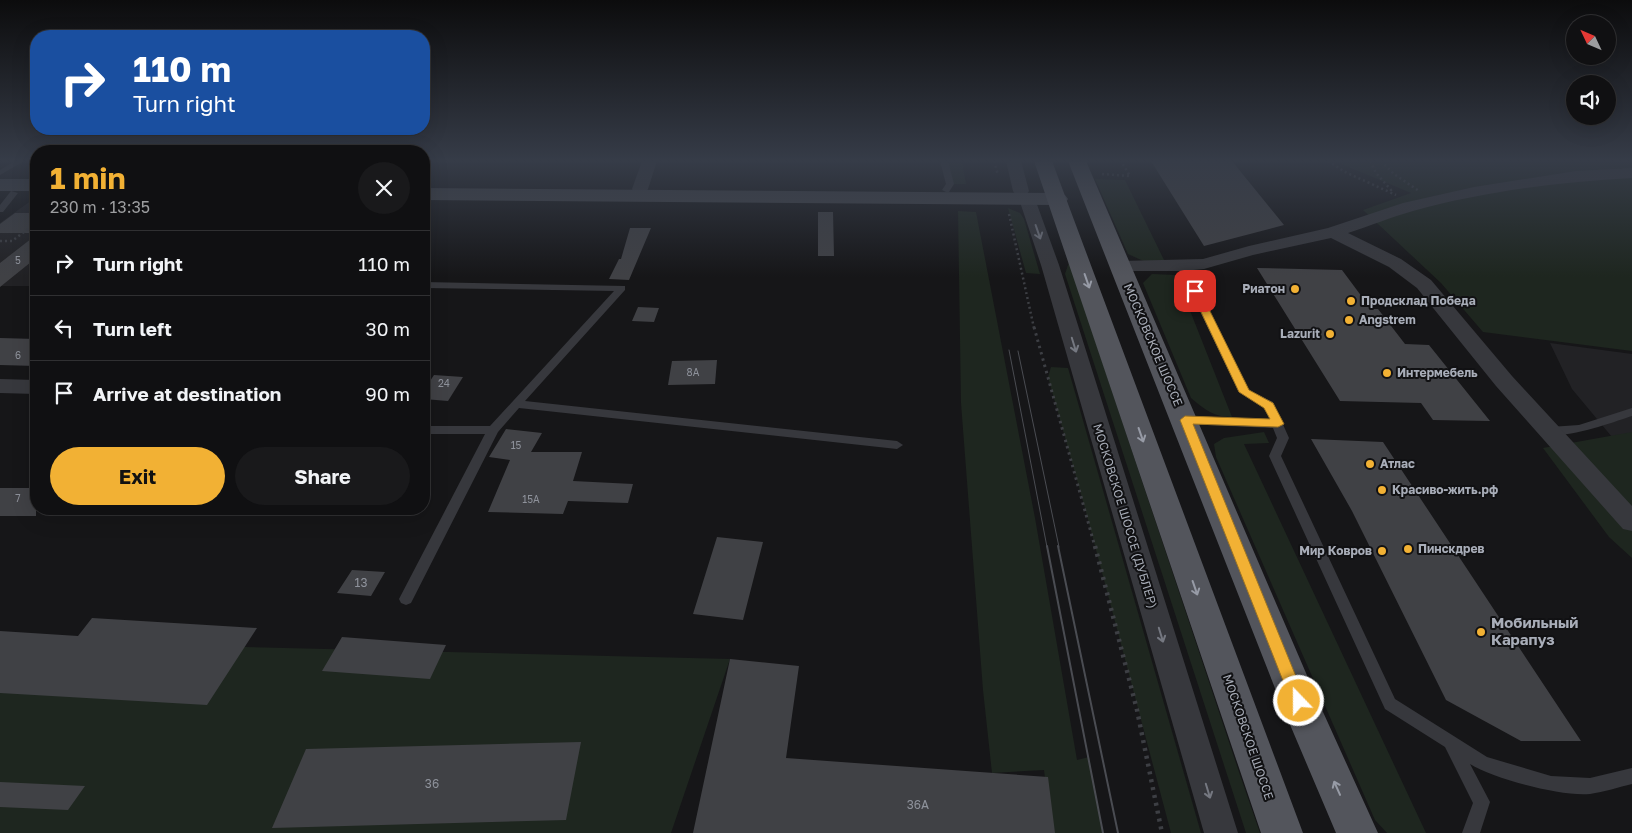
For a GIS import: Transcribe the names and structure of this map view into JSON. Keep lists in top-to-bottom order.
{
  "streets": {
    "main road": ["МОСКОВСКОЕ ШОССЕ"],
    "street": ["МОСКОВСКОЕ ШОССЕ (ДУБЛЕР)"]
  },
  "one_way": ["МОСКОВСКОЕ ШОССЕ (ДУБЛЕР)"],
  "places": [
    "Риатон",
    "Продсклад Победа",
    "Angstrem",
    "Lazurit",
    "Интермебель",
    "Атлас",
    "Красиво-жить.рф",
    "Пинскдрев",
    "Мир Ковров",
    "Мобильный Карапуз"
  ],
  "house_numbers": [
    "5",
    "6",
    "8А",
    "24",
    "15",
    "7",
    "15А",
    "13",
    "36",
    "36А"
  ],
  "north": "top left",
  "page": {
    "turn": ["110 m", "Turn right"],
    "heading": ["1 min", "230 m · 13:35"],
    "list": [
      {
        "name": "Turn right",
        "value": "110 m"
      },
      {
        "name": "Turn left",
        "value": "30 m"
      },
      {
        "name": "Arrive at destination",
        "value": "90 m"
      }
    ],
    "buttons": ["Exit", "Share"]
  }
}
